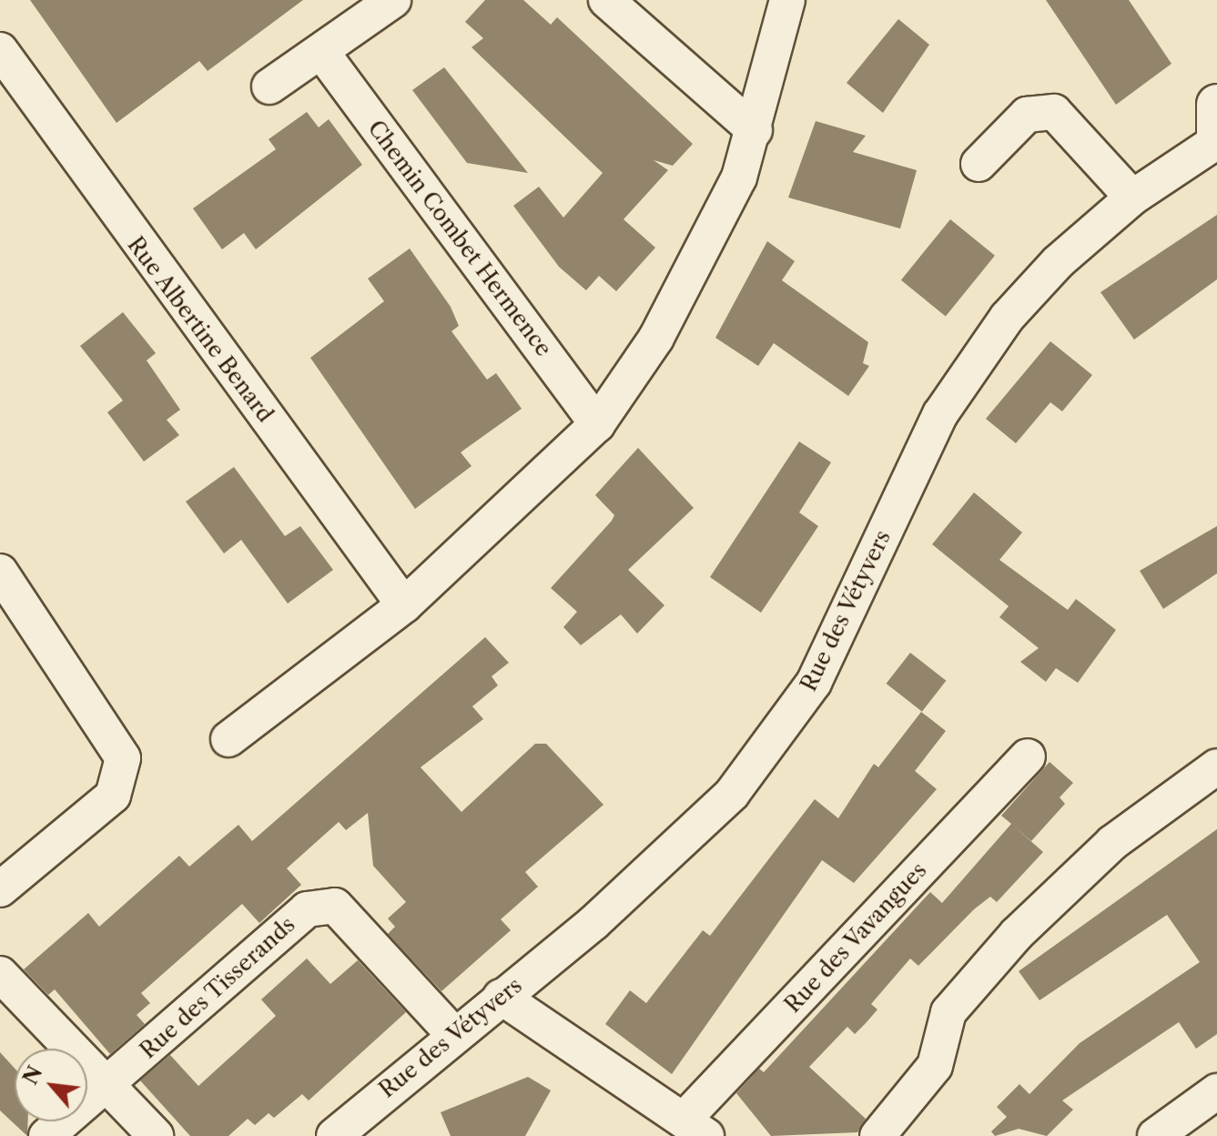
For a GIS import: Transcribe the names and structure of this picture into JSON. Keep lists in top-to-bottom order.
{
  "streets": {
    "street": [
      "Chemin Combet Hermence",
      "Rue Albertine Benard",
      "Rue des Vétyvers",
      "Rue des Vavangues",
      "Rue des Tisserands"
    ]
  },
  "crossings": [
    ["Rue des Vétyvers", "Rue des Vavangues"],
    ["Rue des Vétyvers", "Rue des Tisserands"]
  ],
  "north": "top left"
}
